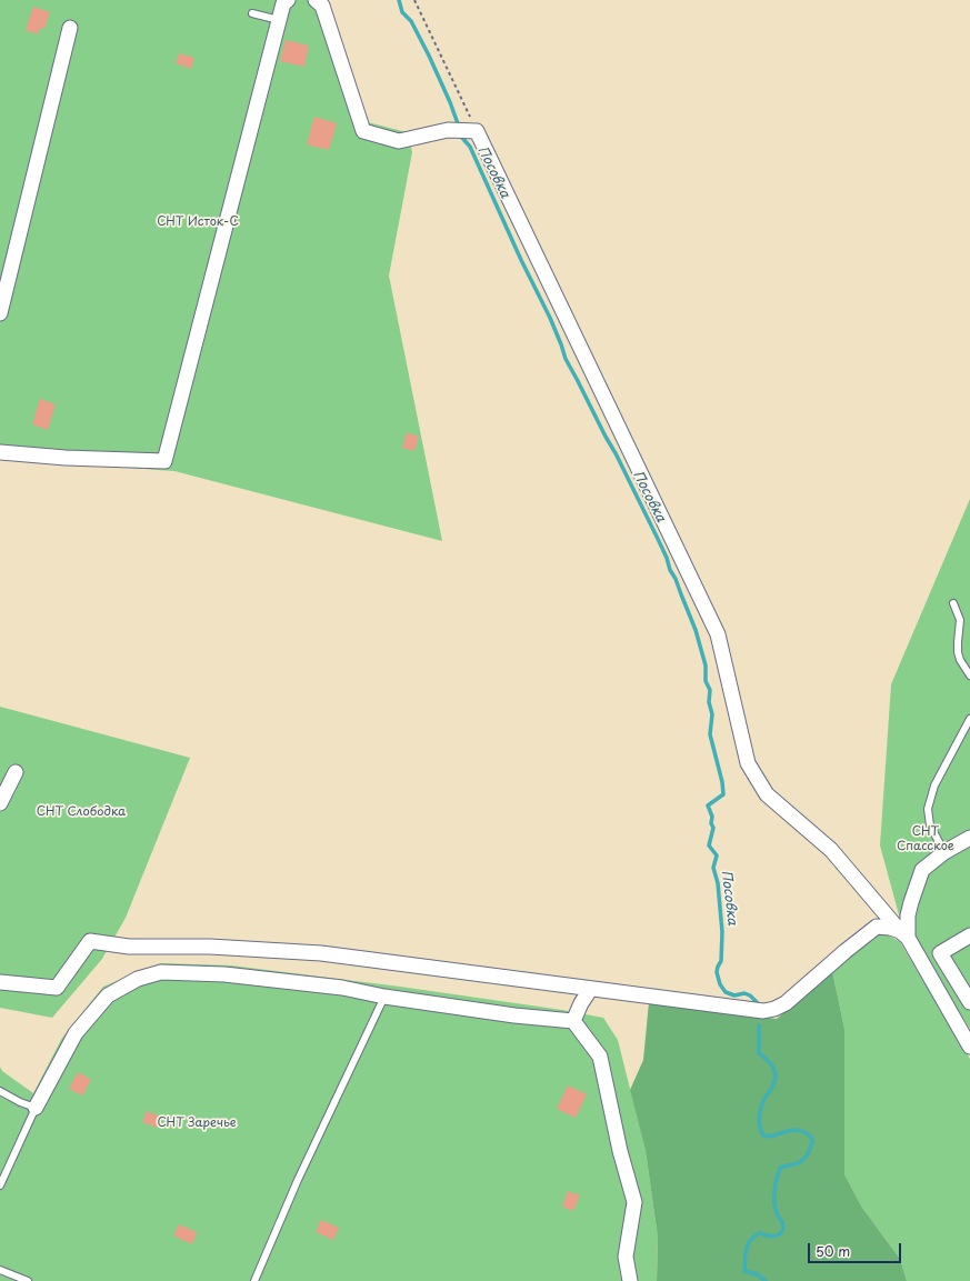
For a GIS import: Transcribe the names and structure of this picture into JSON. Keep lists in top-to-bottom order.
{
  "water": ["Посовка"],
  "parks": [
    "СНТ Исток-С",
    "СНТ Слободка",
    "СНТ Спасское",
    "СНТ Заречье"
  ],
  "scale_bar": "50 m"
}
